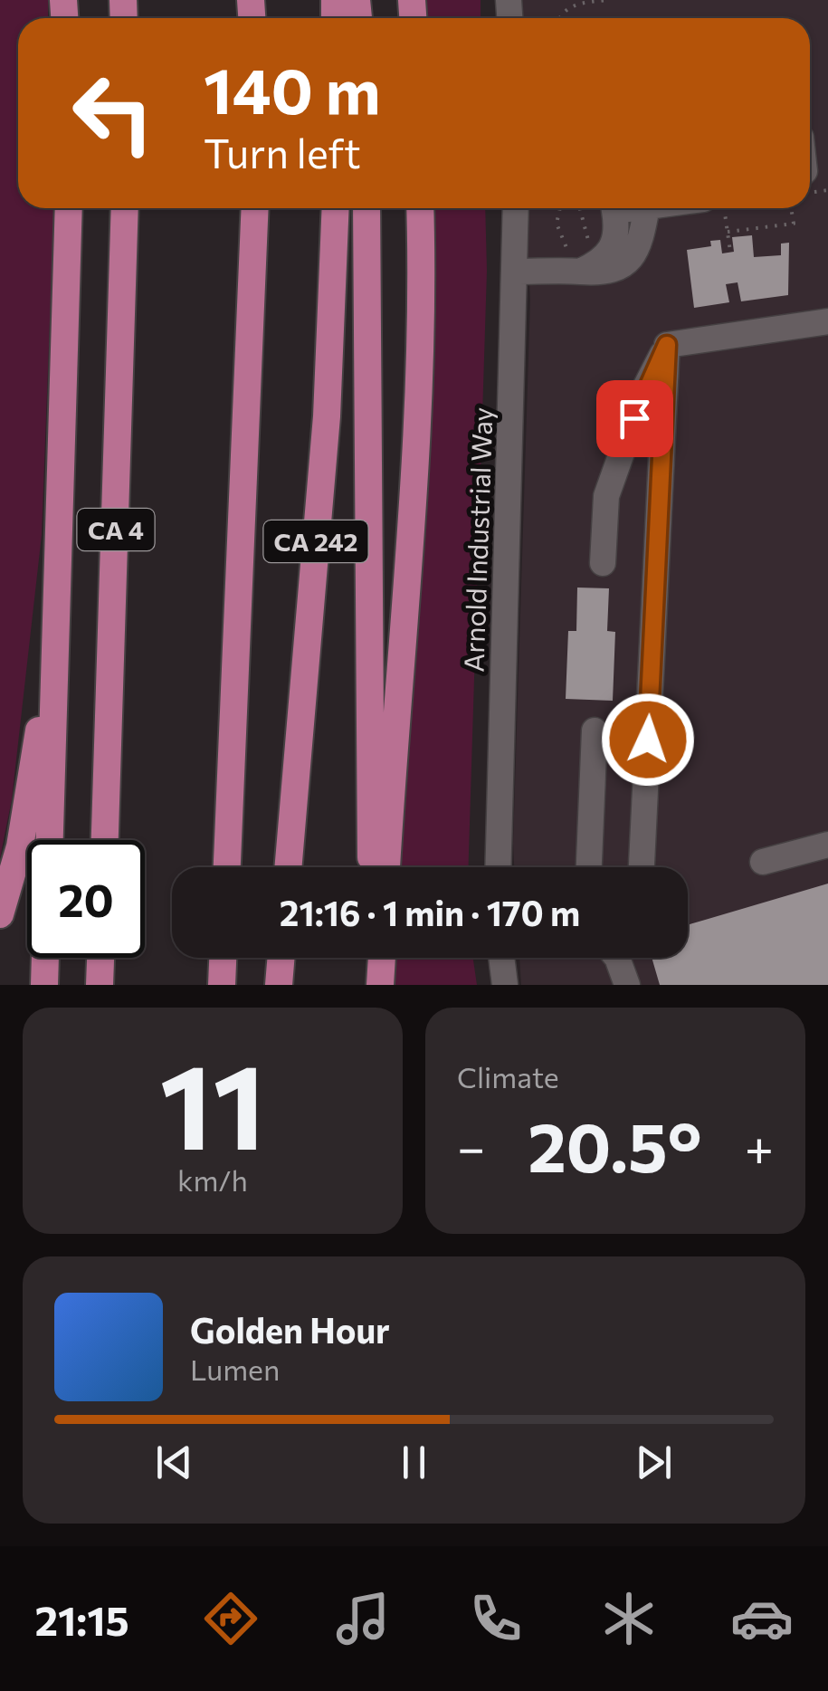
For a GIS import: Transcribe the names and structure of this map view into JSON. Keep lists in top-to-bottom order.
{
  "streets": {
    "highway": ["CA 4", "CA 242"],
    "street": ["Arnold Industrial Way"]
  },
  "page": {
    "turn": ["140 m", "Turn left"],
    "limit": "20",
    "trip": "21:16 · 1 min · 170 m",
    "tile": [
      ["11", "km/h"],
      "Climate"
    ],
    "heat": ["−", "20.5°", "+"],
    "song": ["Golden Hour", "Lumen"],
    "tabs": "21:15"
  }
}
